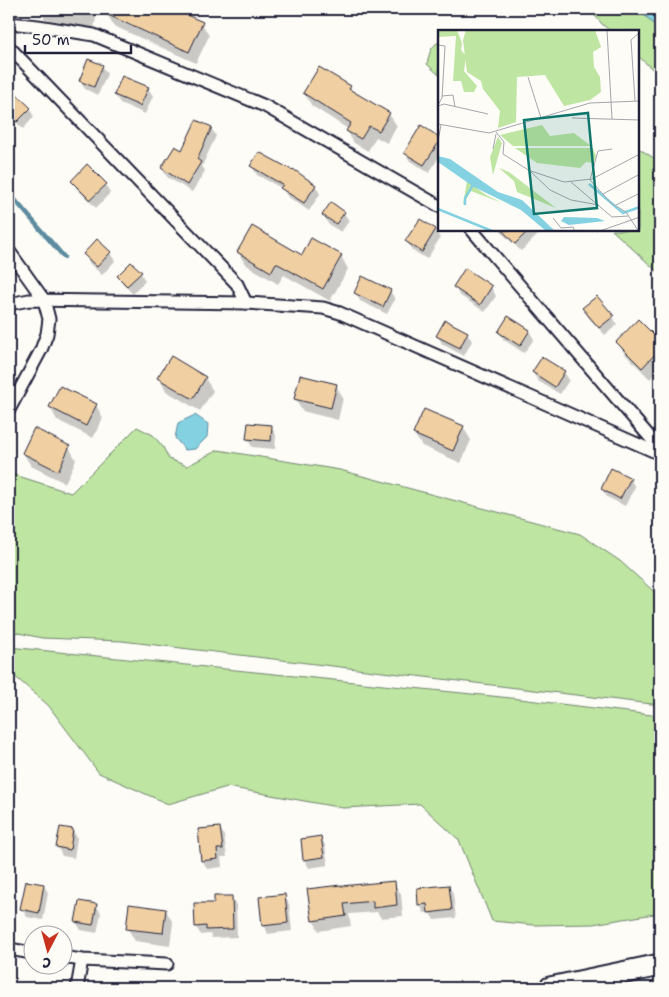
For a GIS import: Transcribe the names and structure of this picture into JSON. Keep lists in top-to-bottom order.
{
  "scale_bar": "50 m",
  "north": "bottom"
}
